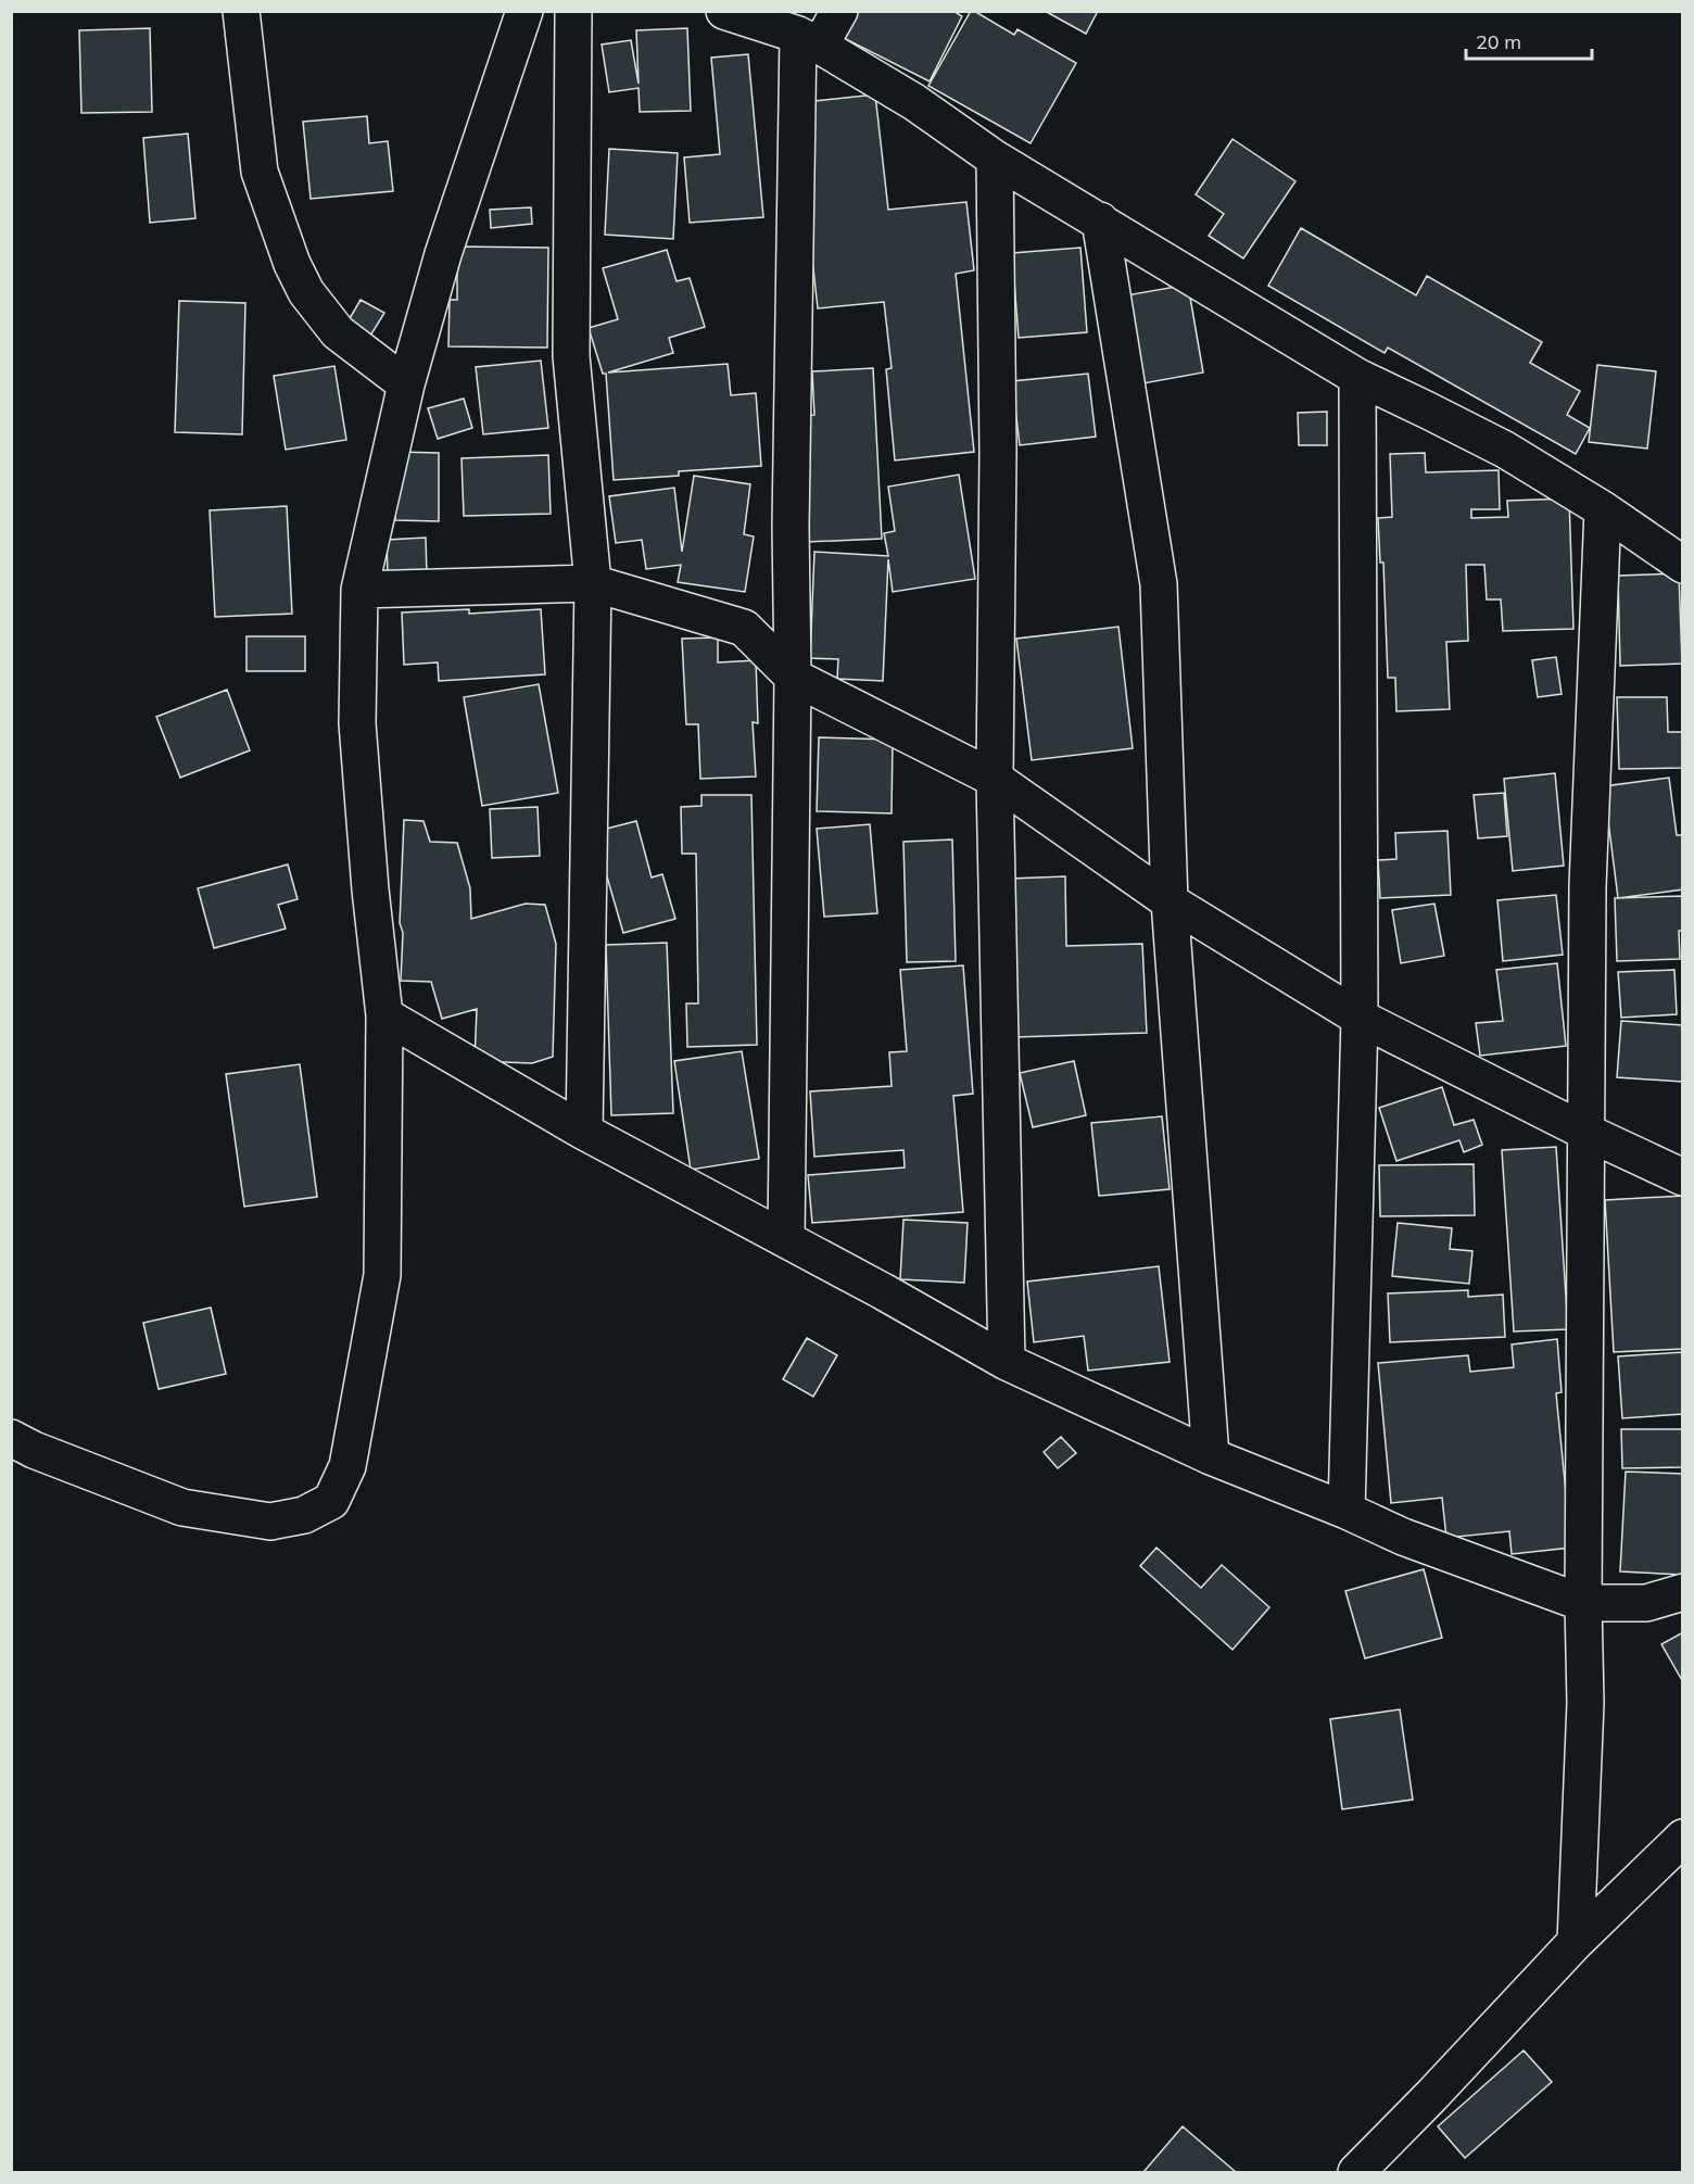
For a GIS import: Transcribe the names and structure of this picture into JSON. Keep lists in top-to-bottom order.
{
  "scale_bar": "20 m"
}
